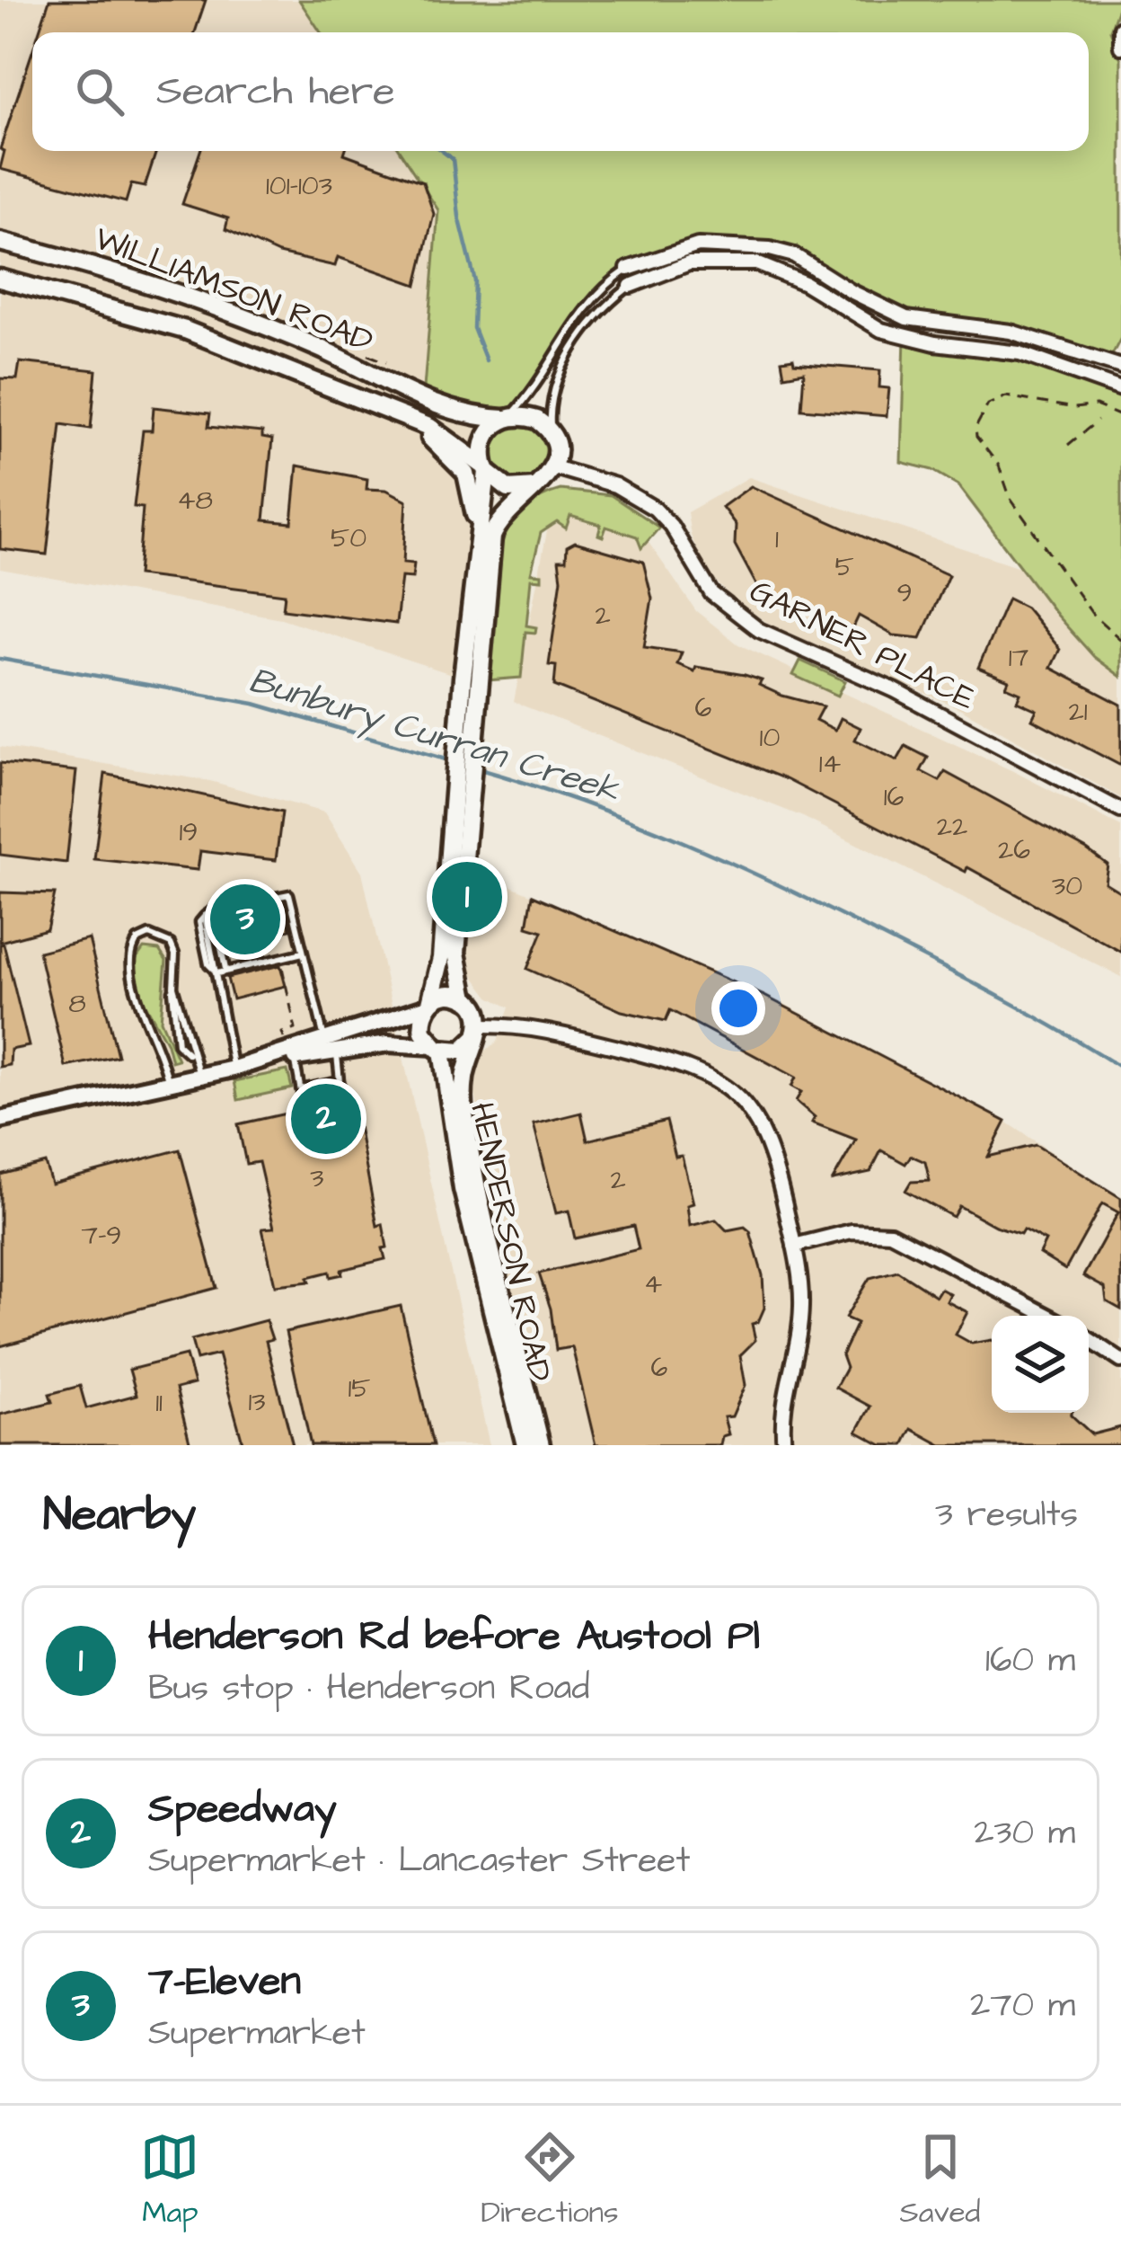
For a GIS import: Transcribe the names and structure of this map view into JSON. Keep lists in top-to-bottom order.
{
  "streets": {
    "main road": ["WILLIAMSON ROAD", "HENDERSON ROAD"],
    "street": ["GARNER PLACE"]
  },
  "crossings": [
    ["WILLIAMSON ROAD", "GARNER PLACE"]
  ],
  "water": ["Bunbury Curran Creek"],
  "house_numbers": [
    "101-103",
    "48",
    "50",
    "1",
    "5",
    "9",
    "2",
    "17",
    "6",
    "21",
    "10",
    "14",
    "16",
    "22",
    "19",
    "26",
    "30",
    "8",
    "3",
    "2",
    "7-9",
    "4",
    "6",
    "15",
    "13",
    "11"
  ],
  "page": {
    "search": "Search here",
    "pins": ["1", "3", "2"],
    "heading": ["Nearby", "3 results"],
    "list": [
      {
        "mark": "1",
        "name": "Henderson Rd before Austool Pl",
        "note": "Bus stop · Henderson Road",
        "value": "160 m"
      },
      {
        "mark": "2",
        "name": "Speedway",
        "note": "Supermarket · Lancaster Street",
        "value": "230 m"
      },
      {
        "mark": "3",
        "name": "7-Eleven",
        "note": "Supermarket",
        "value": "270 m"
      }
    ],
    "nav": ["Map", "Directions", "Saved"]
  }
}
